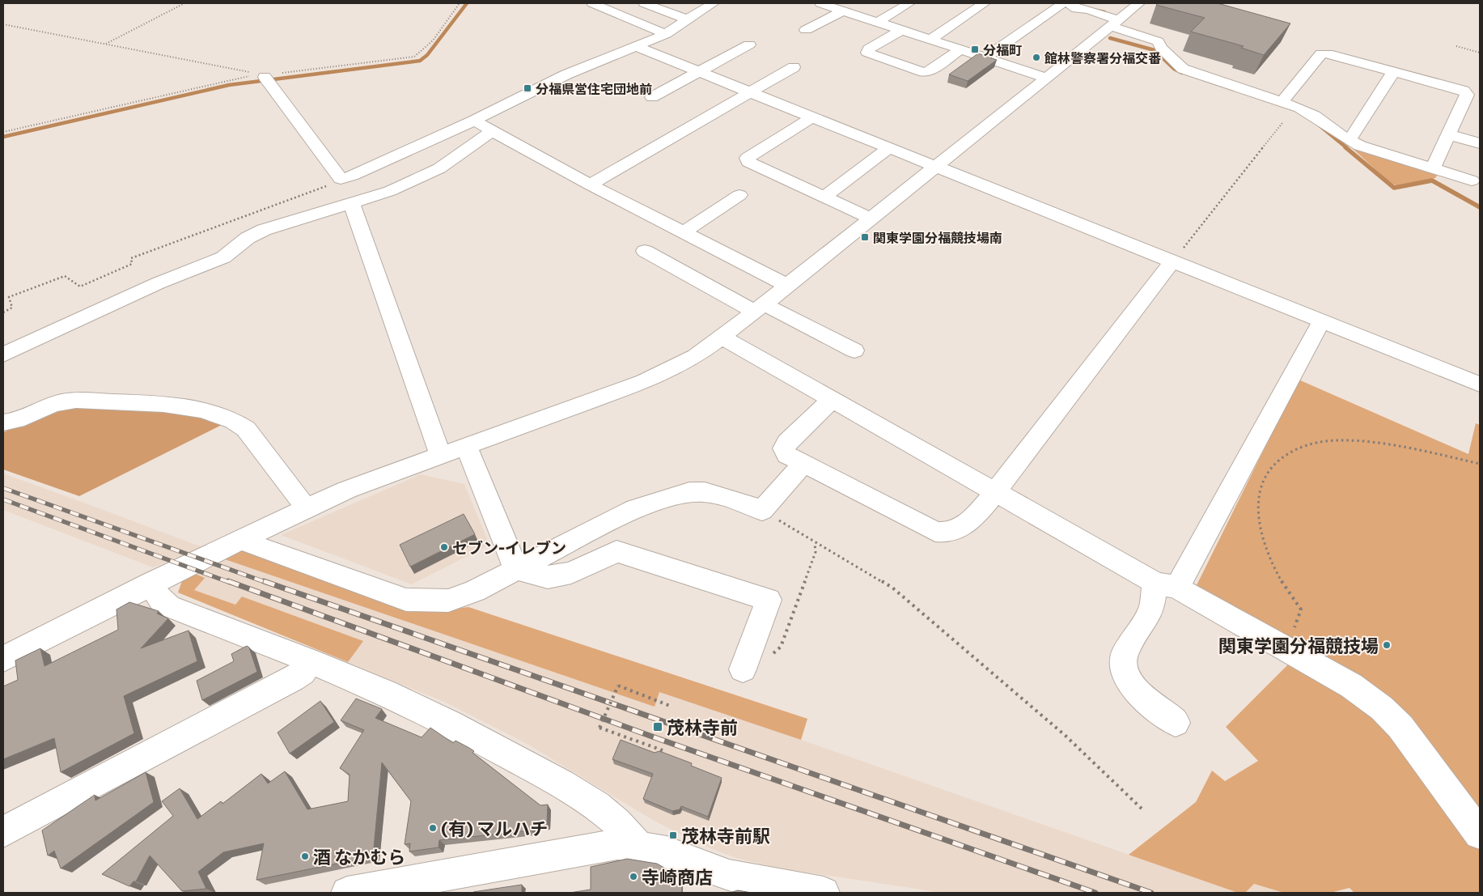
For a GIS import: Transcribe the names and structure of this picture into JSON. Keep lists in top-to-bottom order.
{
  "places": {
    "transit": [
      "分福町",
      "分福県営住宅団地前",
      "関東学園分福競技場南",
      "茂林寺前",
      "茂林寺前駅"
    ],
    "other": [
      "館林警察署分福交番",
      "セブン-イレブン",
      "関東学園分福競技場",
      "(有) マルハチ",
      "酒 なかむら",
      "寺崎商店"
    ]
  }
}
